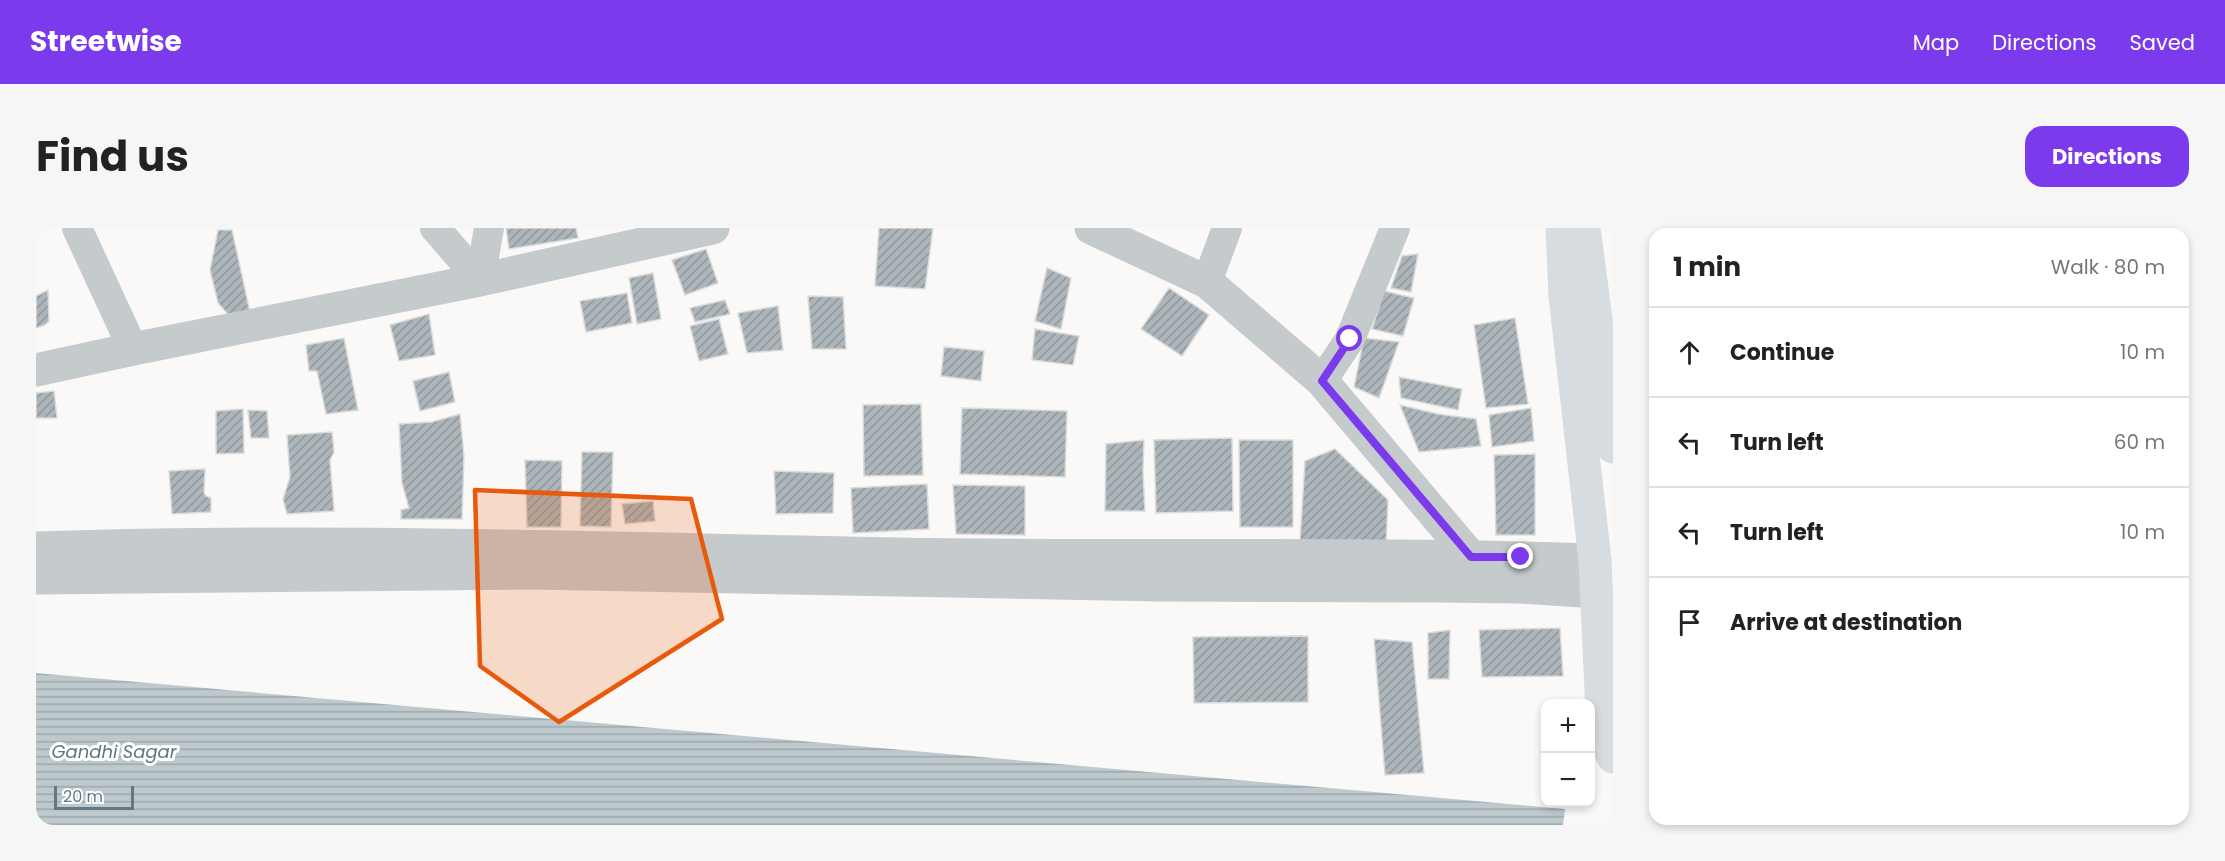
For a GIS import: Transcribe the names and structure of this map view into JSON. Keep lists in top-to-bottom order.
{
  "water": ["Gandhi Sagar"],
  "scale_bar": "20 m",
  "page": {
    "header": "Streetwise",
    "nav": ["Map", "Directions", "Saved"],
    "title": "Find us",
    "buttons": "Directions",
    "heading": ["1 min", "Walk · 80 m"],
    "list": [
      ["Continue", "10 m"],
      ["Turn left", "60 m"],
      ["Turn left", "10 m"],
      "Arrive at destination"
    ],
    "map_buttons": ["+", "−"],
    "scale": "20 m"
  }
}
